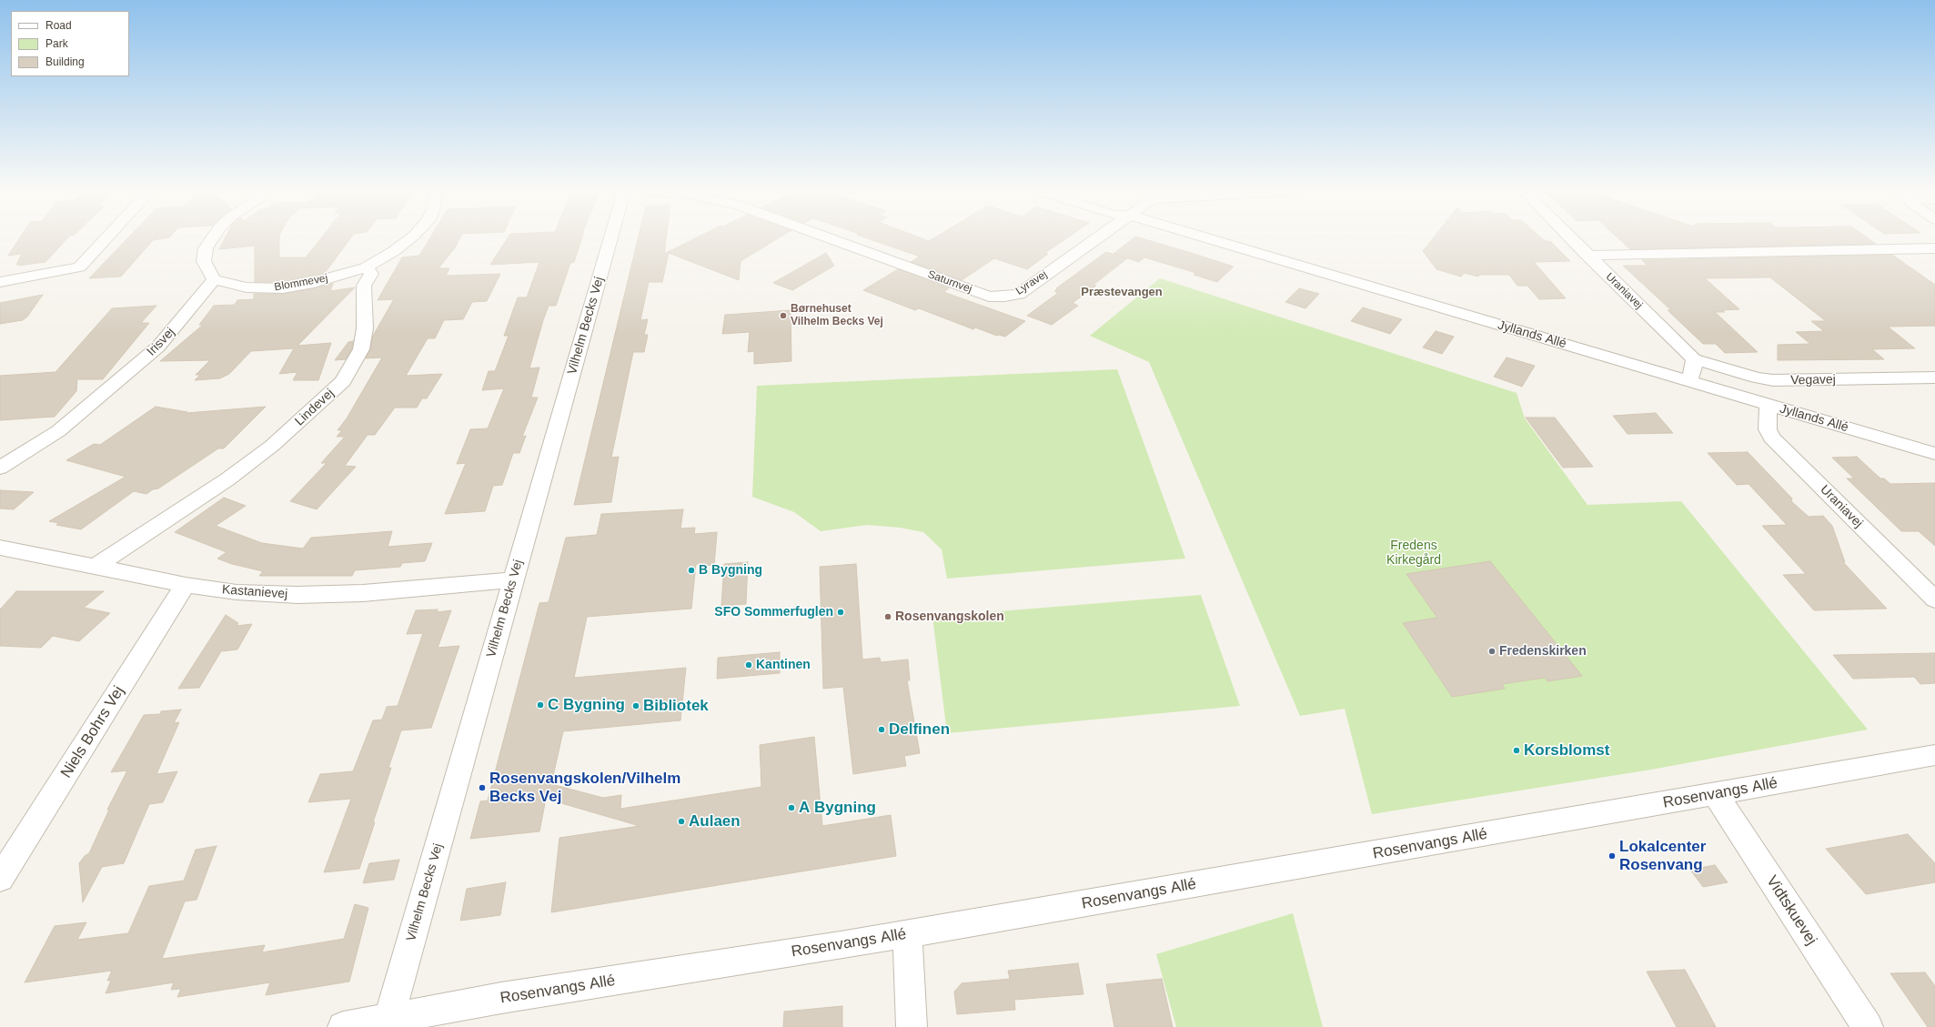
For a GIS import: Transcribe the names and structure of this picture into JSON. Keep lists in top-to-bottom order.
{
  "streets": {
    "street": [
      "Saturnvej",
      "Blommevej",
      "Lyravej",
      "Uraniavej",
      "Vilhelm Becks Vej",
      "Jyllands Allé",
      "Irisvej",
      "Vegavej",
      "Lindevej",
      "Kastanievej",
      "Niels Bohrs Vej",
      "Rosenvangs Allé",
      "Vidtskuevej"
    ]
  },
  "crossings": [
    ["Saturnvej", "Lyravej"],
    ["Blommevej", "Irisvej"],
    ["Blommevej", "Lindevej"],
    ["Uraniavej", "Jyllands Allé"],
    ["Uraniavej", "Vegavej"],
    ["Vilhelm Becks Vej", "Kastanievej"],
    ["Vilhelm Becks Vej", "Rosenvangs Allé"],
    ["Lindevej", "Kastanievej"],
    ["Kastanievej", "Niels Bohrs Vej"],
    ["Rosenvangs Allé", "Vidtskuevej"]
  ],
  "districts": ["Præstevangen"],
  "parks": ["Fredens Kirkegård"],
  "places": [
    "Børnehuset Vilhelm Becks Vej",
    "B Bygning",
    "SFO Sommerfuglen",
    "Rosenvangskolen",
    "Fredenskirken",
    "Kantinen",
    "C Bygning",
    "Bibliotek",
    "Delfinen",
    "Korsblomst",
    "Rosenvangskolen/Vilhelm Becks Vej",
    "A Bygning",
    "Aulaen",
    "Lokalcenter Rosenvang"
  ],
  "legend": ["Road", "Park", "Building"]
}
